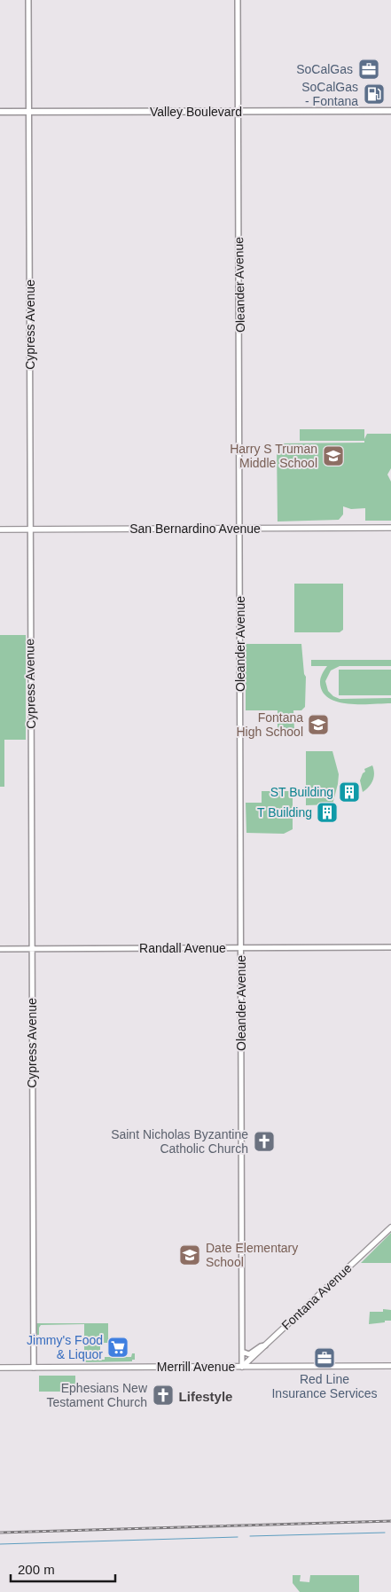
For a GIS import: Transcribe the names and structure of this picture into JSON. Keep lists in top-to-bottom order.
{
  "streets": {
    "main road": [
      "Valley Boulevard",
      "San Bernardino Avenue",
      "Fontana Avenue",
      "Merrill Avenue"
    ],
    "street": ["Oleander Avenue", "Cypress Avenue", "Randall Avenue"]
  },
  "crossings": [
    ["Valley Boulevard", "Oleander Avenue"],
    ["Valley Boulevard", "Cypress Avenue"],
    ["Oleander Avenue", "San Bernardino Avenue"],
    ["Oleander Avenue", "Randall Avenue"],
    ["Oleander Avenue", "Fontana Avenue"],
    ["Oleander Avenue", "Merrill Avenue"],
    ["Cypress Avenue", "San Bernardino Avenue"],
    ["Cypress Avenue", "Randall Avenue"],
    ["Cypress Avenue", "Merrill Avenue"],
    ["Fontana Avenue", "Merrill Avenue"]
  ],
  "districts": ["Lifestyle"],
  "places": {
    "office": ["SoCalGas", "Red Line Insurance Services"],
    "fuel station": ["SoCalGas - Fontana"],
    "school or university": ["Harry S Truman Middle School", "Fontana High School", "Date Elementary School"],
    "building": ["ST Building", "T Building"],
    "church": ["Saint Nicholas Byzantine Catholic Church", "Ephesians New Testament Church"],
    "supermarket": ["Jimmy's Food & Liquor"]
  },
  "scale_bar": "200 m"
}
